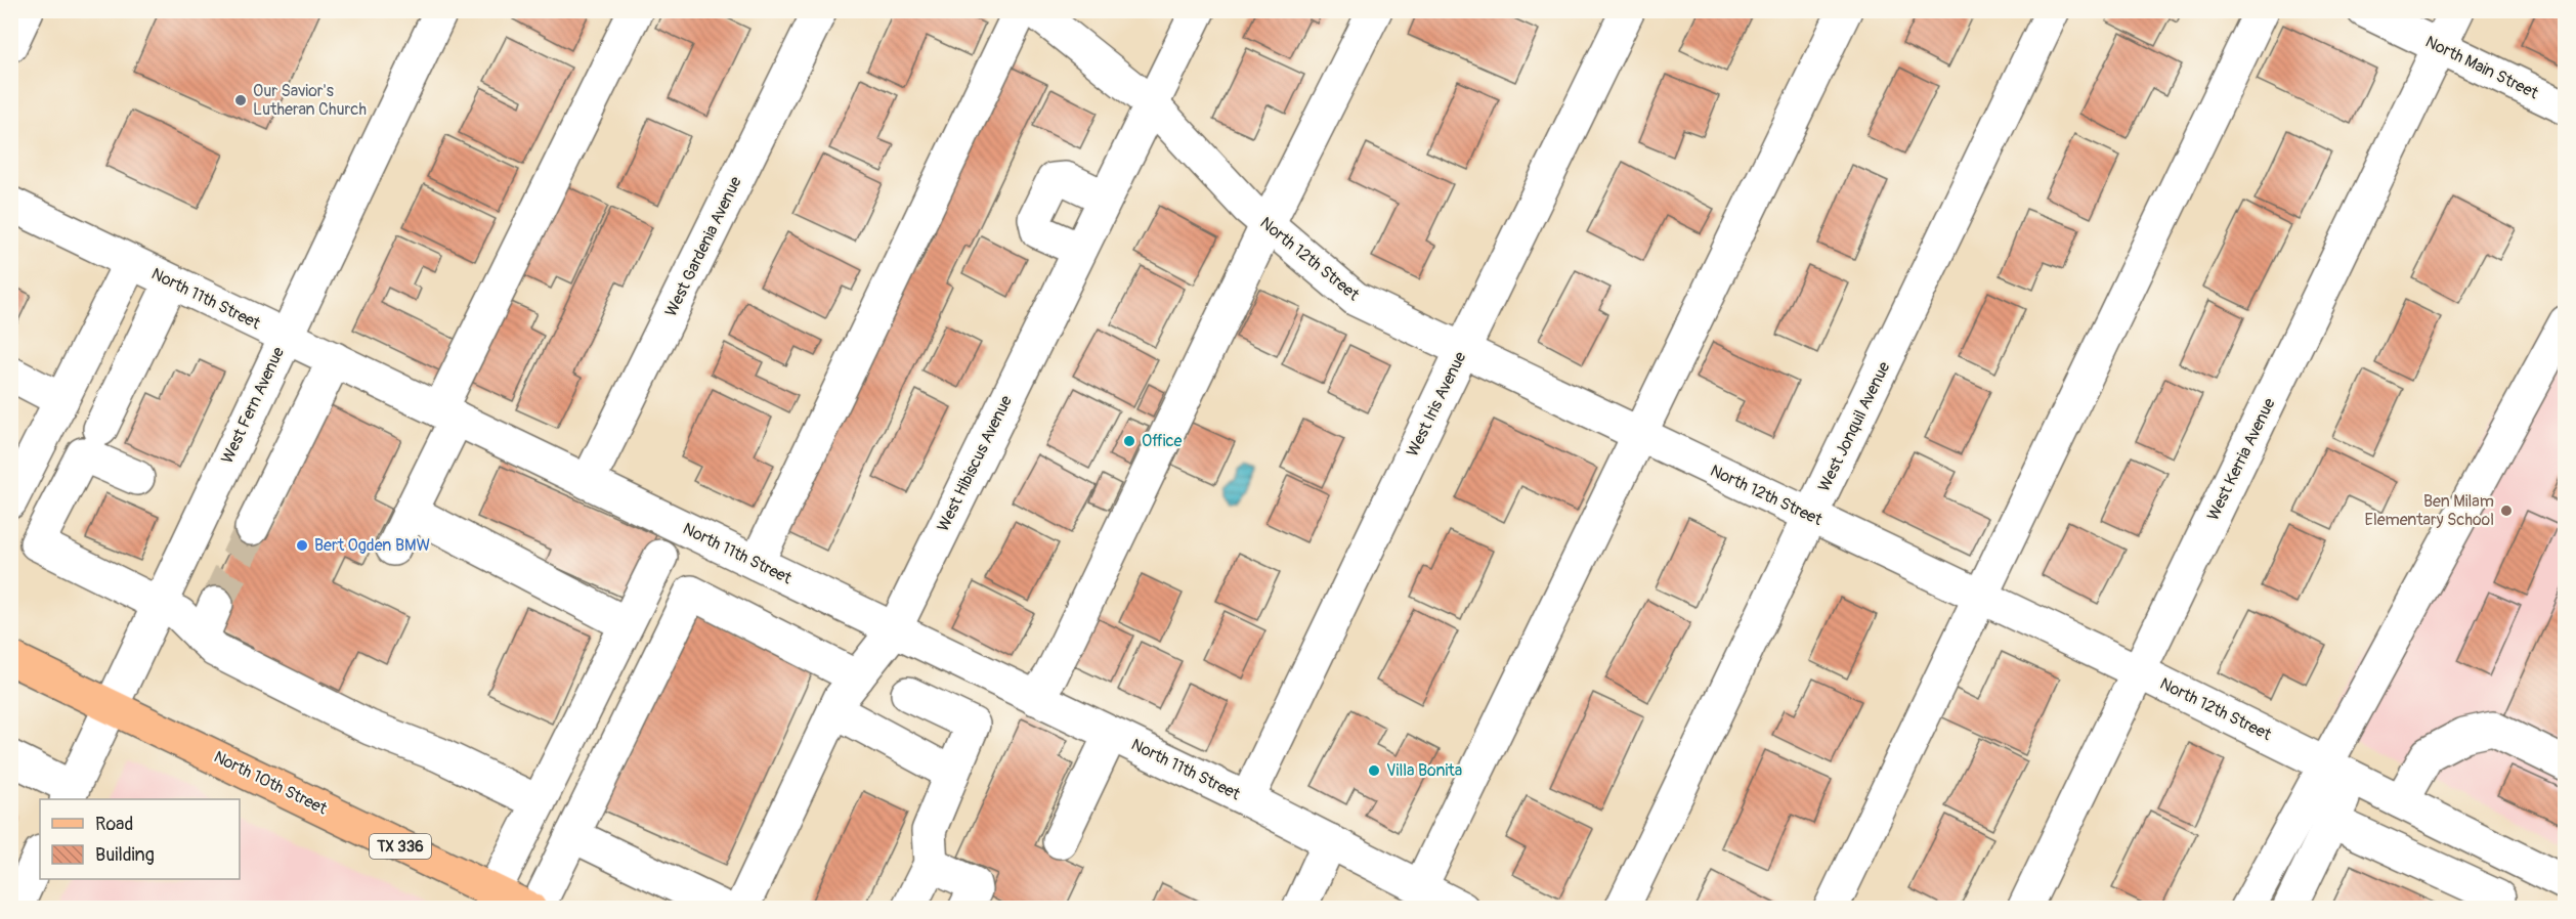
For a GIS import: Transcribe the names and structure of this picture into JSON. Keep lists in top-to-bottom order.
{
  "streets": {
    "main road": ["North 10th Street", "TX 336"],
    "street": [
      "North Main Street",
      "West Gardenia Avenue",
      "North 12th Street",
      "North 11th Street",
      "West Iris Avenue",
      "West Fern Avenue",
      "West Jonquil Avenue",
      "West Kerria Avenue",
      "West Hibiscus Avenue"
    ]
  },
  "crossings": [
    ["North Main Street", "West Kerria Avenue"],
    ["West Gardenia Avenue", "North 11th Street"],
    ["North 12th Street", "West Iris Avenue"],
    ["North 12th Street", "West Jonquil Avenue"],
    ["North 12th Street", "West Kerria Avenue"],
    ["North 12th Street", "West Hibiscus Avenue"],
    ["North 11th Street", "West Iris Avenue"],
    ["North 11th Street", "West Fern Avenue"],
    ["North 11th Street", "West Hibiscus Avenue"],
    ["West Fern Avenue", "North 10th Street"]
  ],
  "places": [
    "Our Savior's Lutheran Church",
    "Office",
    "Ben Milam Elementary School",
    "Bert Ogden BMW",
    "Villa Bonita"
  ],
  "legend": ["Road", "Building"]
}
